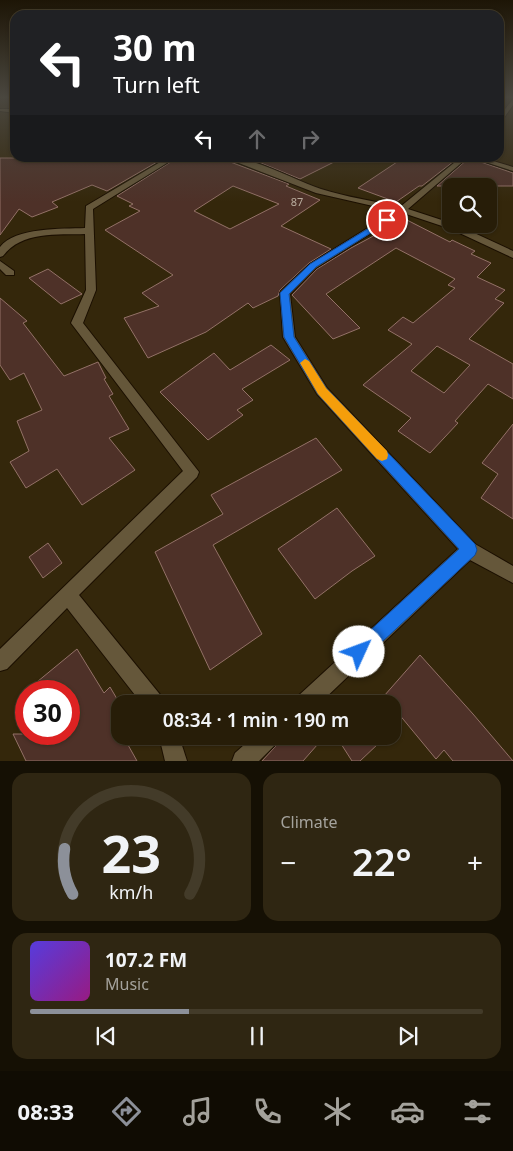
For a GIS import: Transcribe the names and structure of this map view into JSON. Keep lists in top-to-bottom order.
{
  "house_numbers": ["87"],
  "page": {
    "turn": ["30 m", "Turn left"],
    "limit": "30",
    "trip": "08:34 · 1 min · 190 m",
    "tile": "Climate",
    "heat": ["−", "22°", "+"],
    "song": ["107.2 FM", "Music"],
    "tabs": "08:33",
    "gauge": ["23", "km/h"]
  }
}
